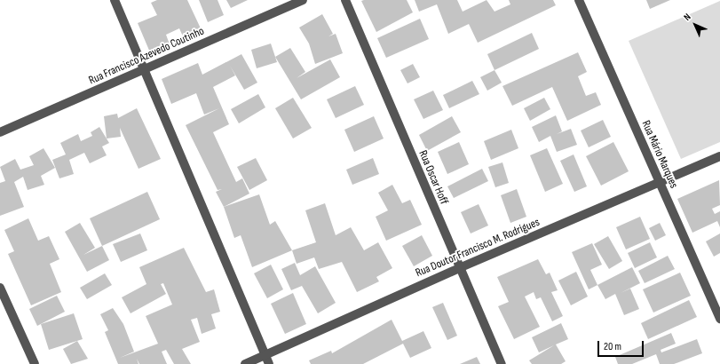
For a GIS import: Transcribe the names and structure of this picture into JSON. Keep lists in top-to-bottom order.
{
  "streets": {
    "street": [
      "Rua Francisco Azevedo Coutinho",
      "Rua Mário Marques",
      "Rua Oscar Hoff",
      "Rua Doutor Francisco M. Rodrigues"
    ]
  },
  "crossings": [
    ["Rua Mário Marques", "Rua Doutor Francisco M. Rodrigues"],
    ["Rua Oscar Hoff", "Rua Doutor Francisco M. Rodrigues"]
  ],
  "scale_bar": "20 m",
  "north": "top left"
}
